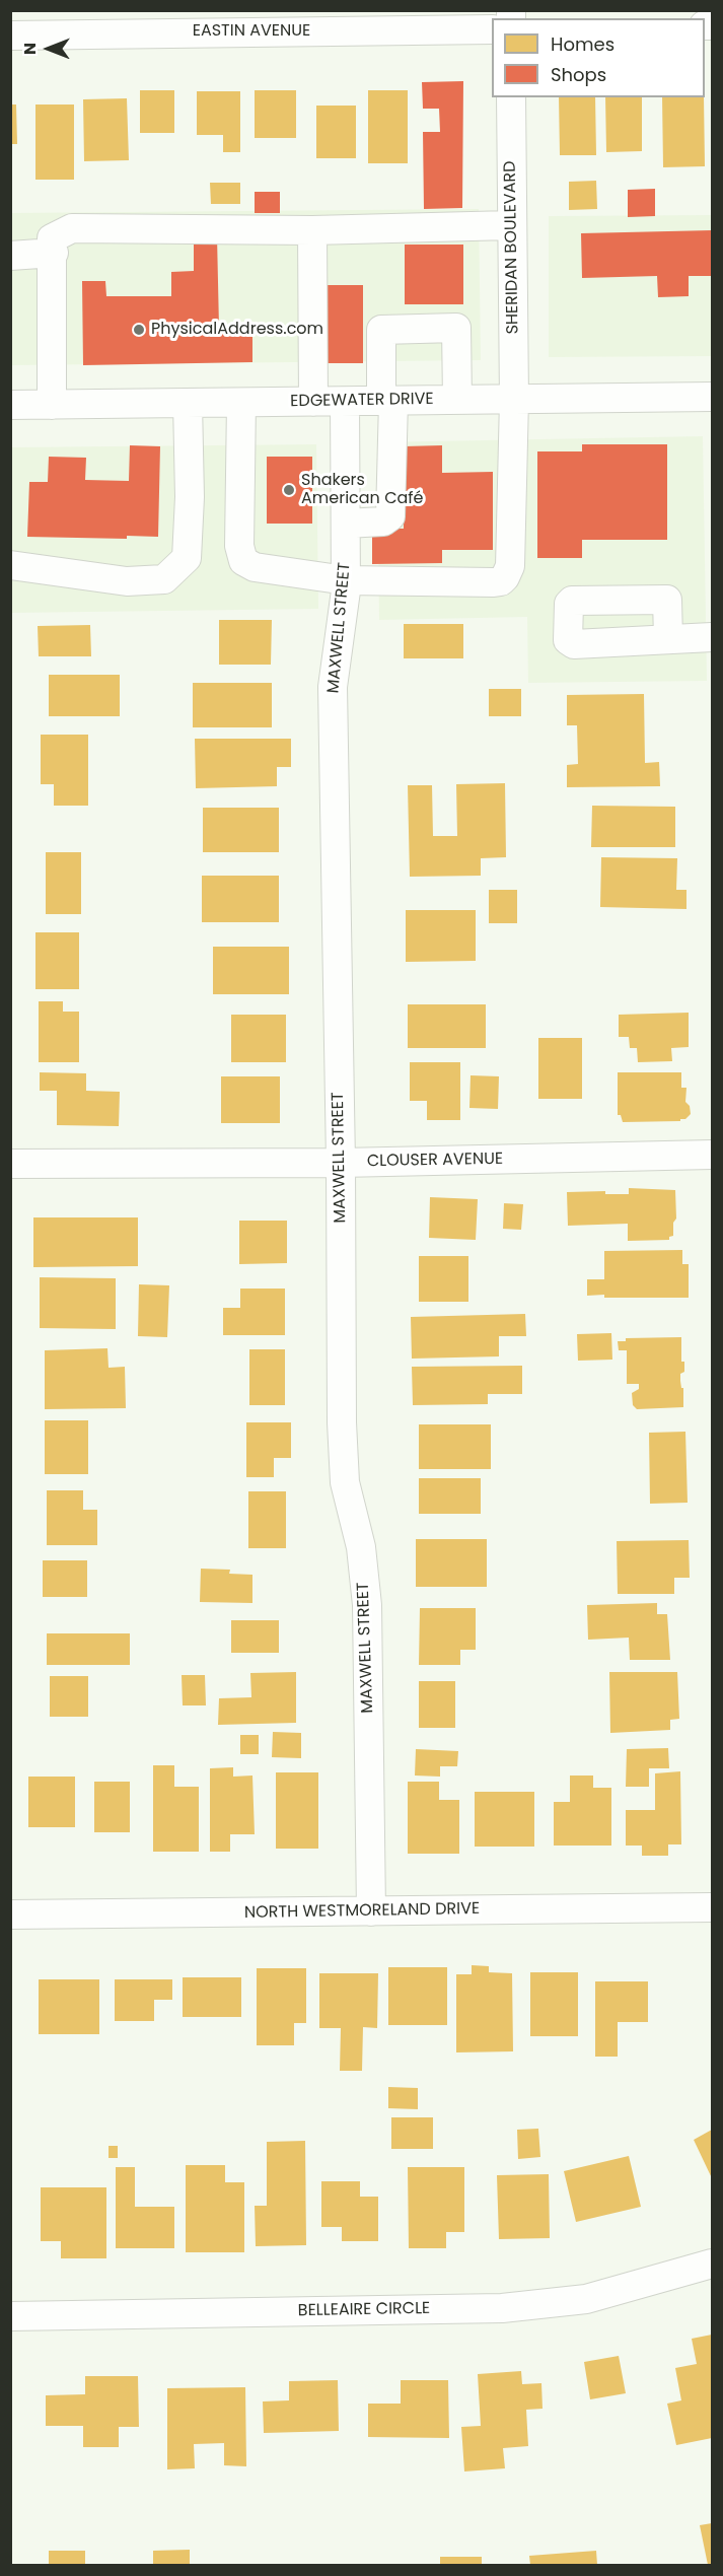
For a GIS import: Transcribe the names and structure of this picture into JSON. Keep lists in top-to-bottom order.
{
  "streets": {
    "street": [
      "EASTIN AVENUE",
      "SHERIDAN BOULEVARD",
      "EDGEWATER DRIVE",
      "MAXWELL STREET",
      "CLOUSER AVENUE",
      "NORTH WESTMORELAND DRIVE",
      "BELLEAIRE CIRCLE"
    ]
  },
  "crossings": [
    ["SHERIDAN BOULEVARD", "EDGEWATER DRIVE"],
    ["SHERIDAN BOULEVARD", "MAXWELL STREET"],
    ["EDGEWATER DRIVE", "MAXWELL STREET"],
    ["MAXWELL STREET", "CLOUSER AVENUE"],
    ["MAXWELL STREET", "NORTH WESTMORELAND DRIVE"]
  ],
  "places": ["PhysicalAddress.com", "Shakers American Café"],
  "legend": ["Homes", "Shops"],
  "north": "left"
}
